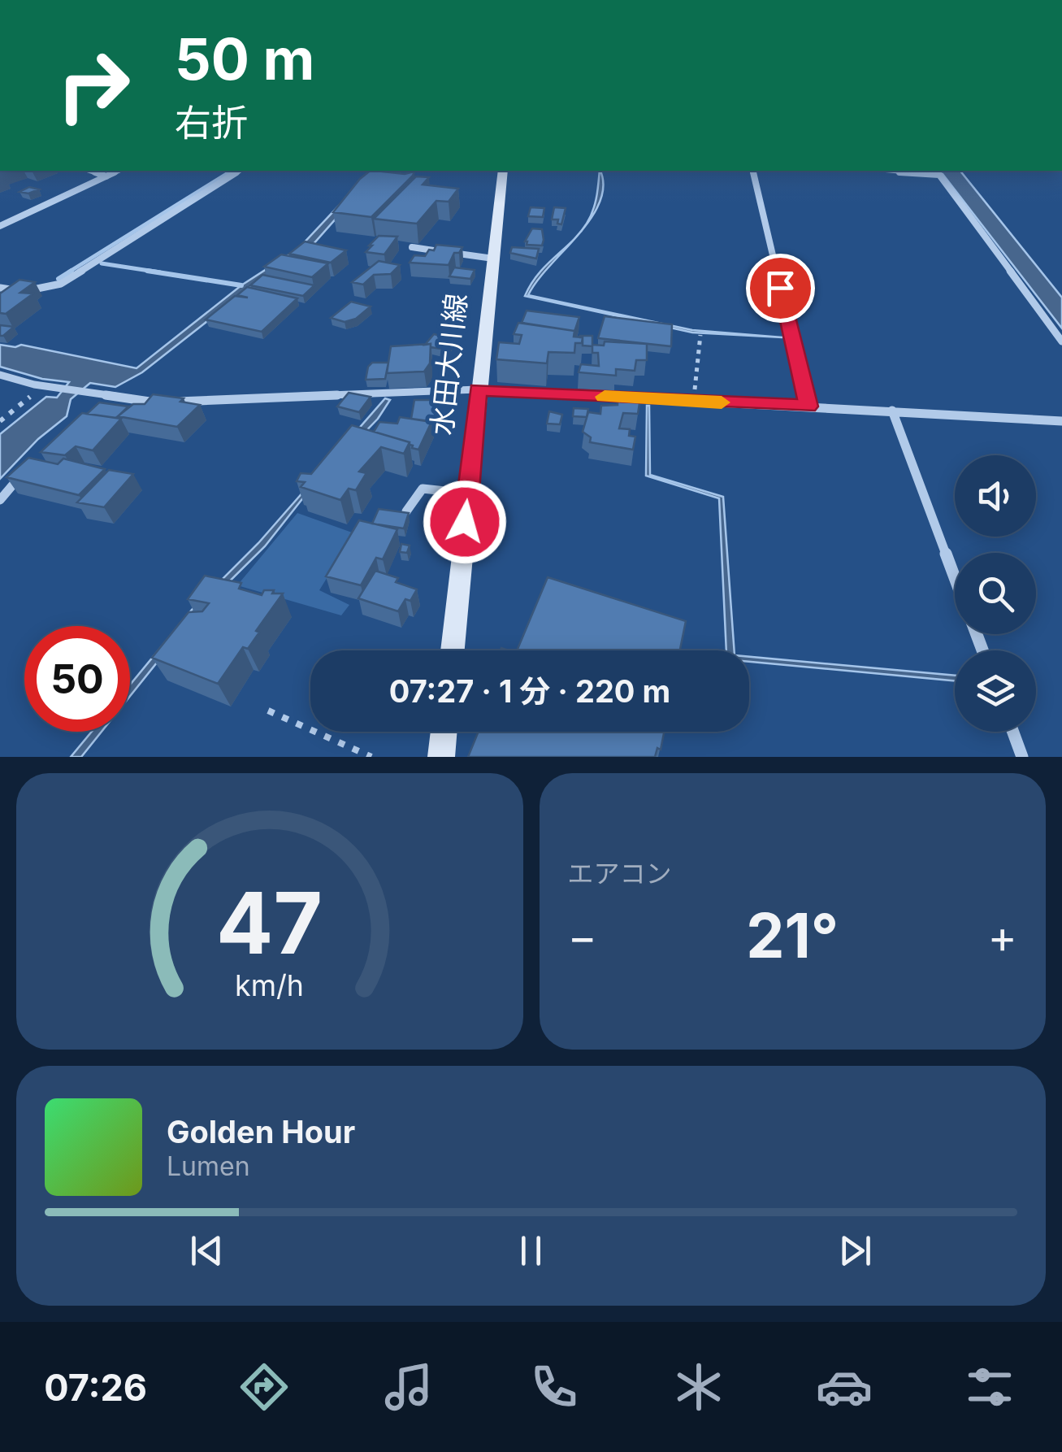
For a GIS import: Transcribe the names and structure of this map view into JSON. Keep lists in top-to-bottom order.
{
  "streets": {
    "main road": ["水田大川線"]
  },
  "page": {
    "turn": ["50 m", "右折"],
    "limit": "50",
    "trip": "07:27 · 1 分 · 220 m",
    "tile": "エアコン",
    "heat": ["−", "21°", "+"],
    "song": ["Golden Hour", "Lumen"],
    "tabs": "07:26",
    "gauge": ["47", "km/h"]
  }
}
